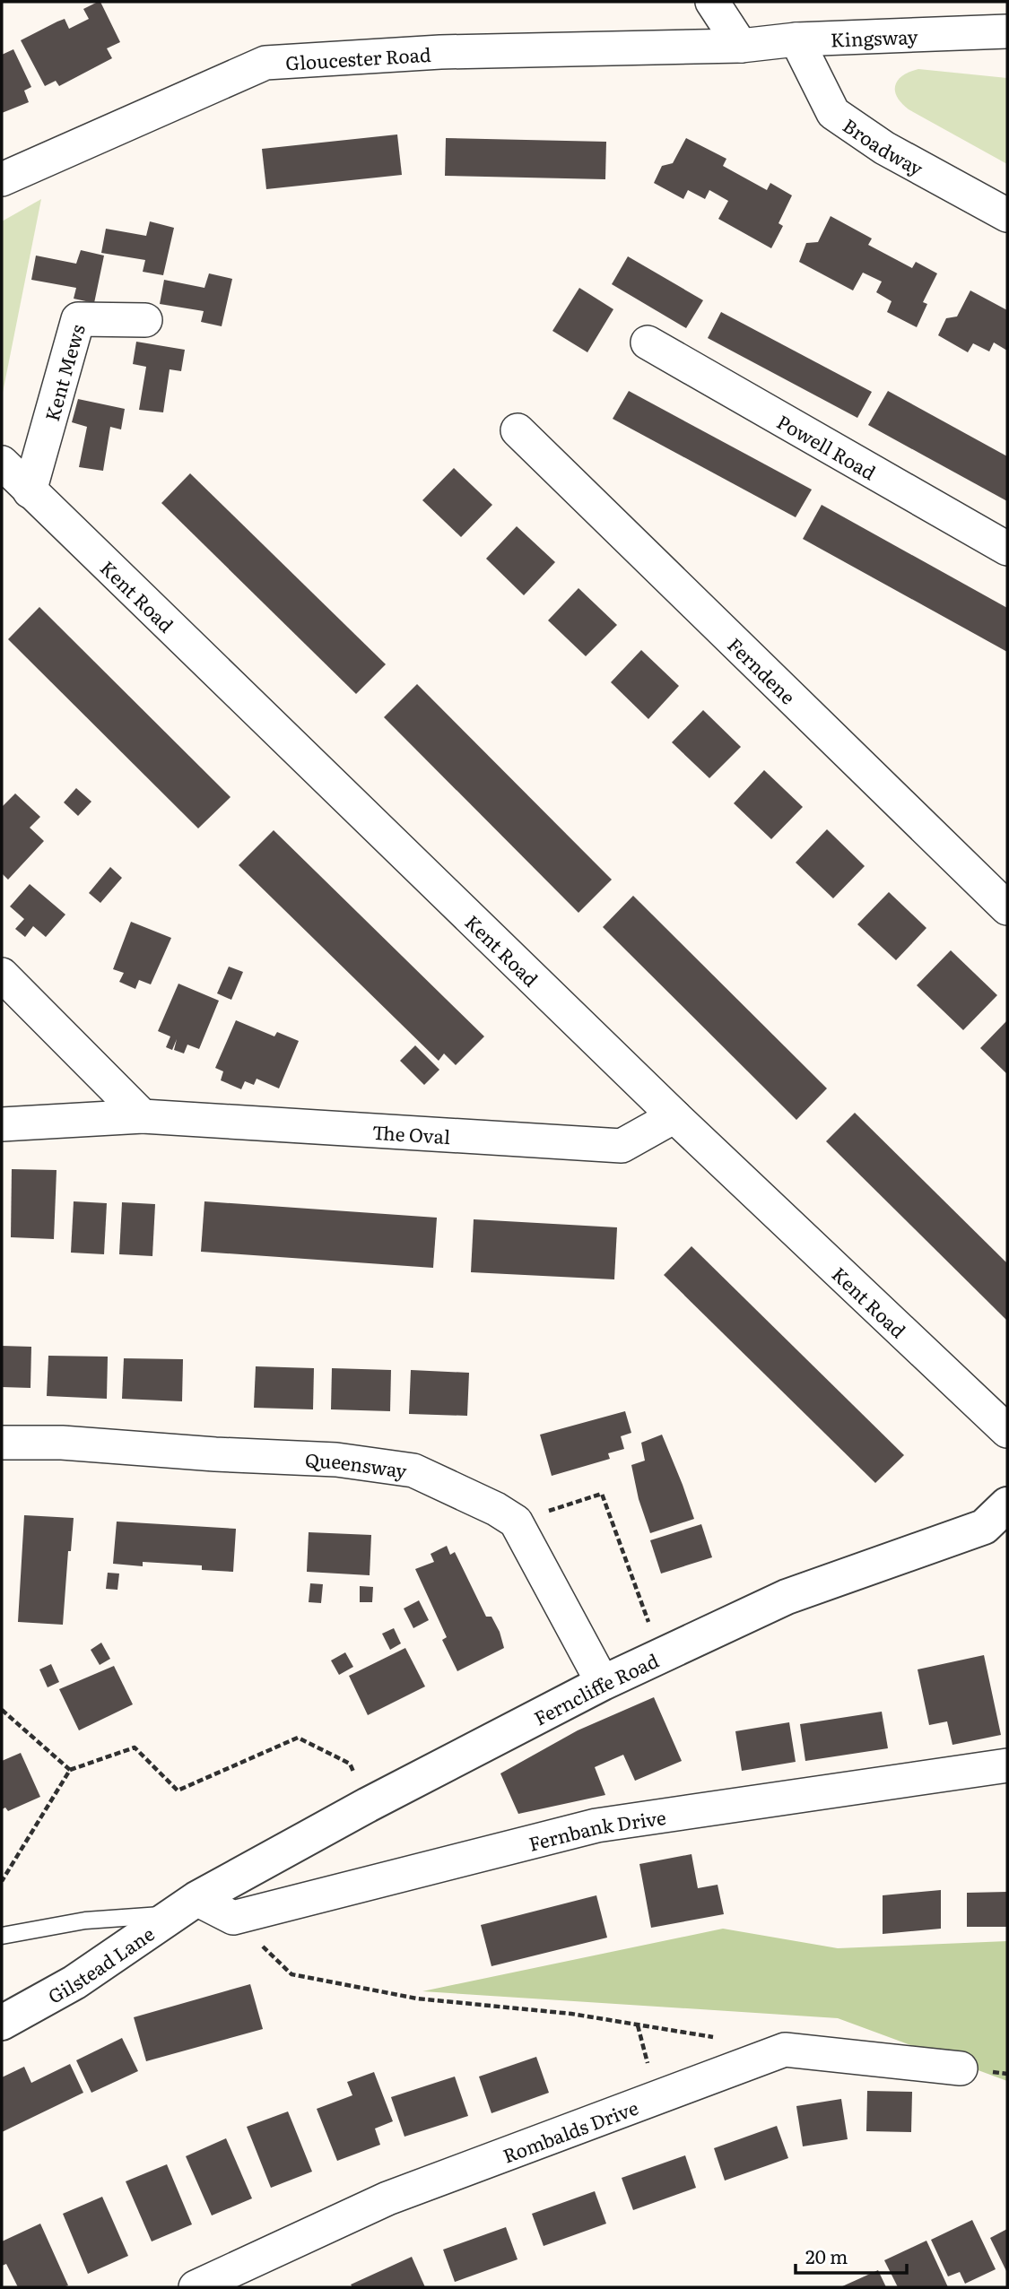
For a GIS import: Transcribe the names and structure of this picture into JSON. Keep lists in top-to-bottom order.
{
  "streets": {
    "street": [
      "Kingsway",
      "Gloucester Road",
      "Broadway",
      "Kent Mews",
      "Powell Road",
      "Kent Road",
      "Ferndene",
      "The Oval",
      "Queensway",
      "Ferncliffe Road",
      "Fernbank Drive",
      "Gilstead Lane",
      "Rombalds Drive"
    ]
  },
  "crossings": [
    ["Kingsway", "Gloucester Road"],
    ["Kingsway", "Broadway"],
    ["Kent Mews", "Kent Road"],
    ["Kent Road", "The Oval"],
    ["Ferncliffe Road", "Gilstead Lane"]
  ],
  "scale_bar": "20 m"
}
